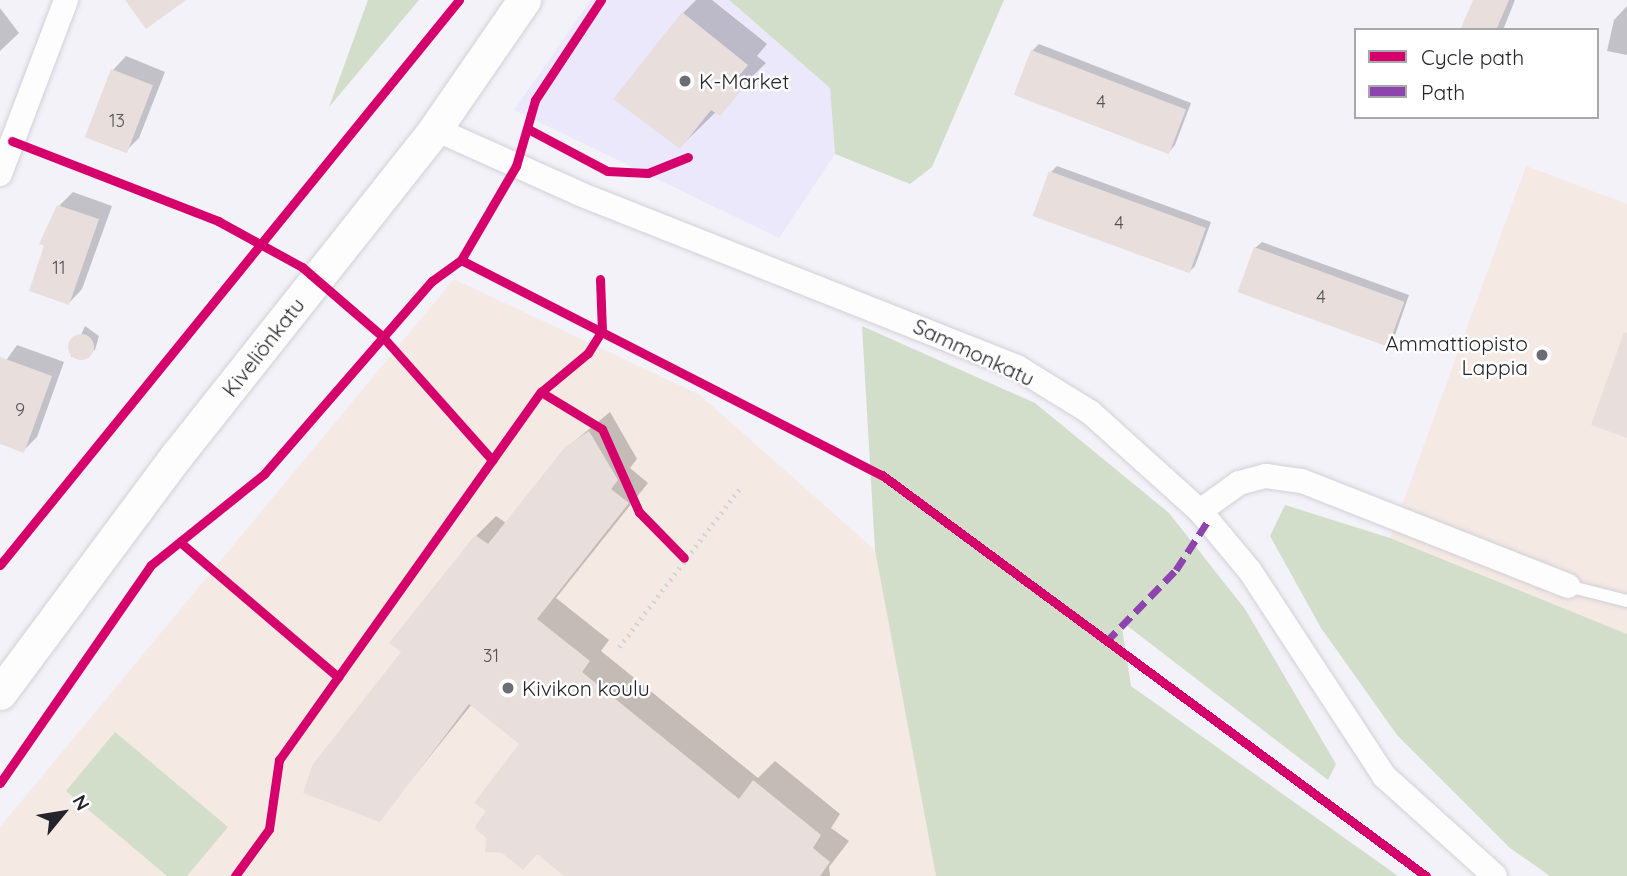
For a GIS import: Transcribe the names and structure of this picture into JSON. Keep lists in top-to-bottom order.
{
  "streets": {
    "main road": ["Kiveliönkatu"],
    "street": ["Sammonkatu"]
  },
  "crossings": [
    ["Kiveliönkatu", "Sammonkatu"]
  ],
  "places": ["K-Market", "Ammattiopisto Lappia", "Kivikon koulu"],
  "house_numbers": [
    "4",
    "13",
    "4",
    "11",
    "4",
    "9",
    "31"
  ],
  "legend": ["Cycle path", "Path"],
  "north": "top right"
}
